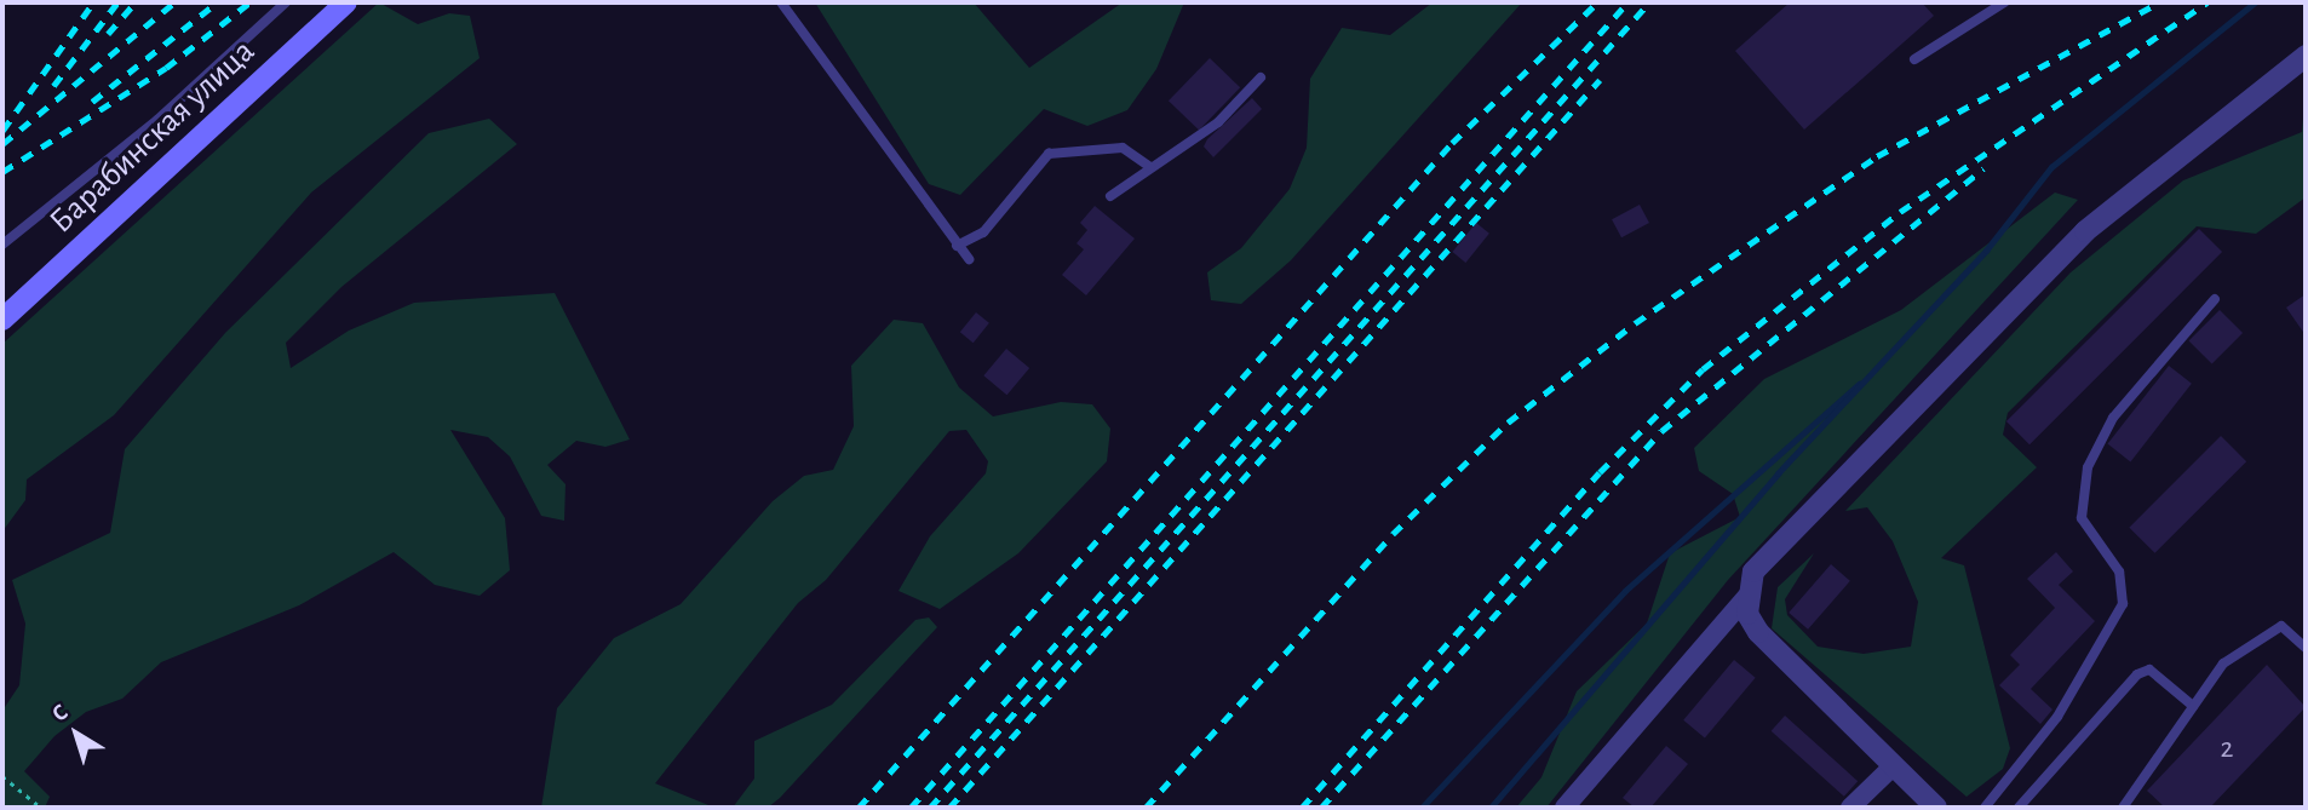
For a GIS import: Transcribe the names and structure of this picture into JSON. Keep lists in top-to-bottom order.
{
  "streets": {
    "main road": ["Барабинская улица"]
  },
  "house_numbers": ["2"],
  "north": "top left"
}
